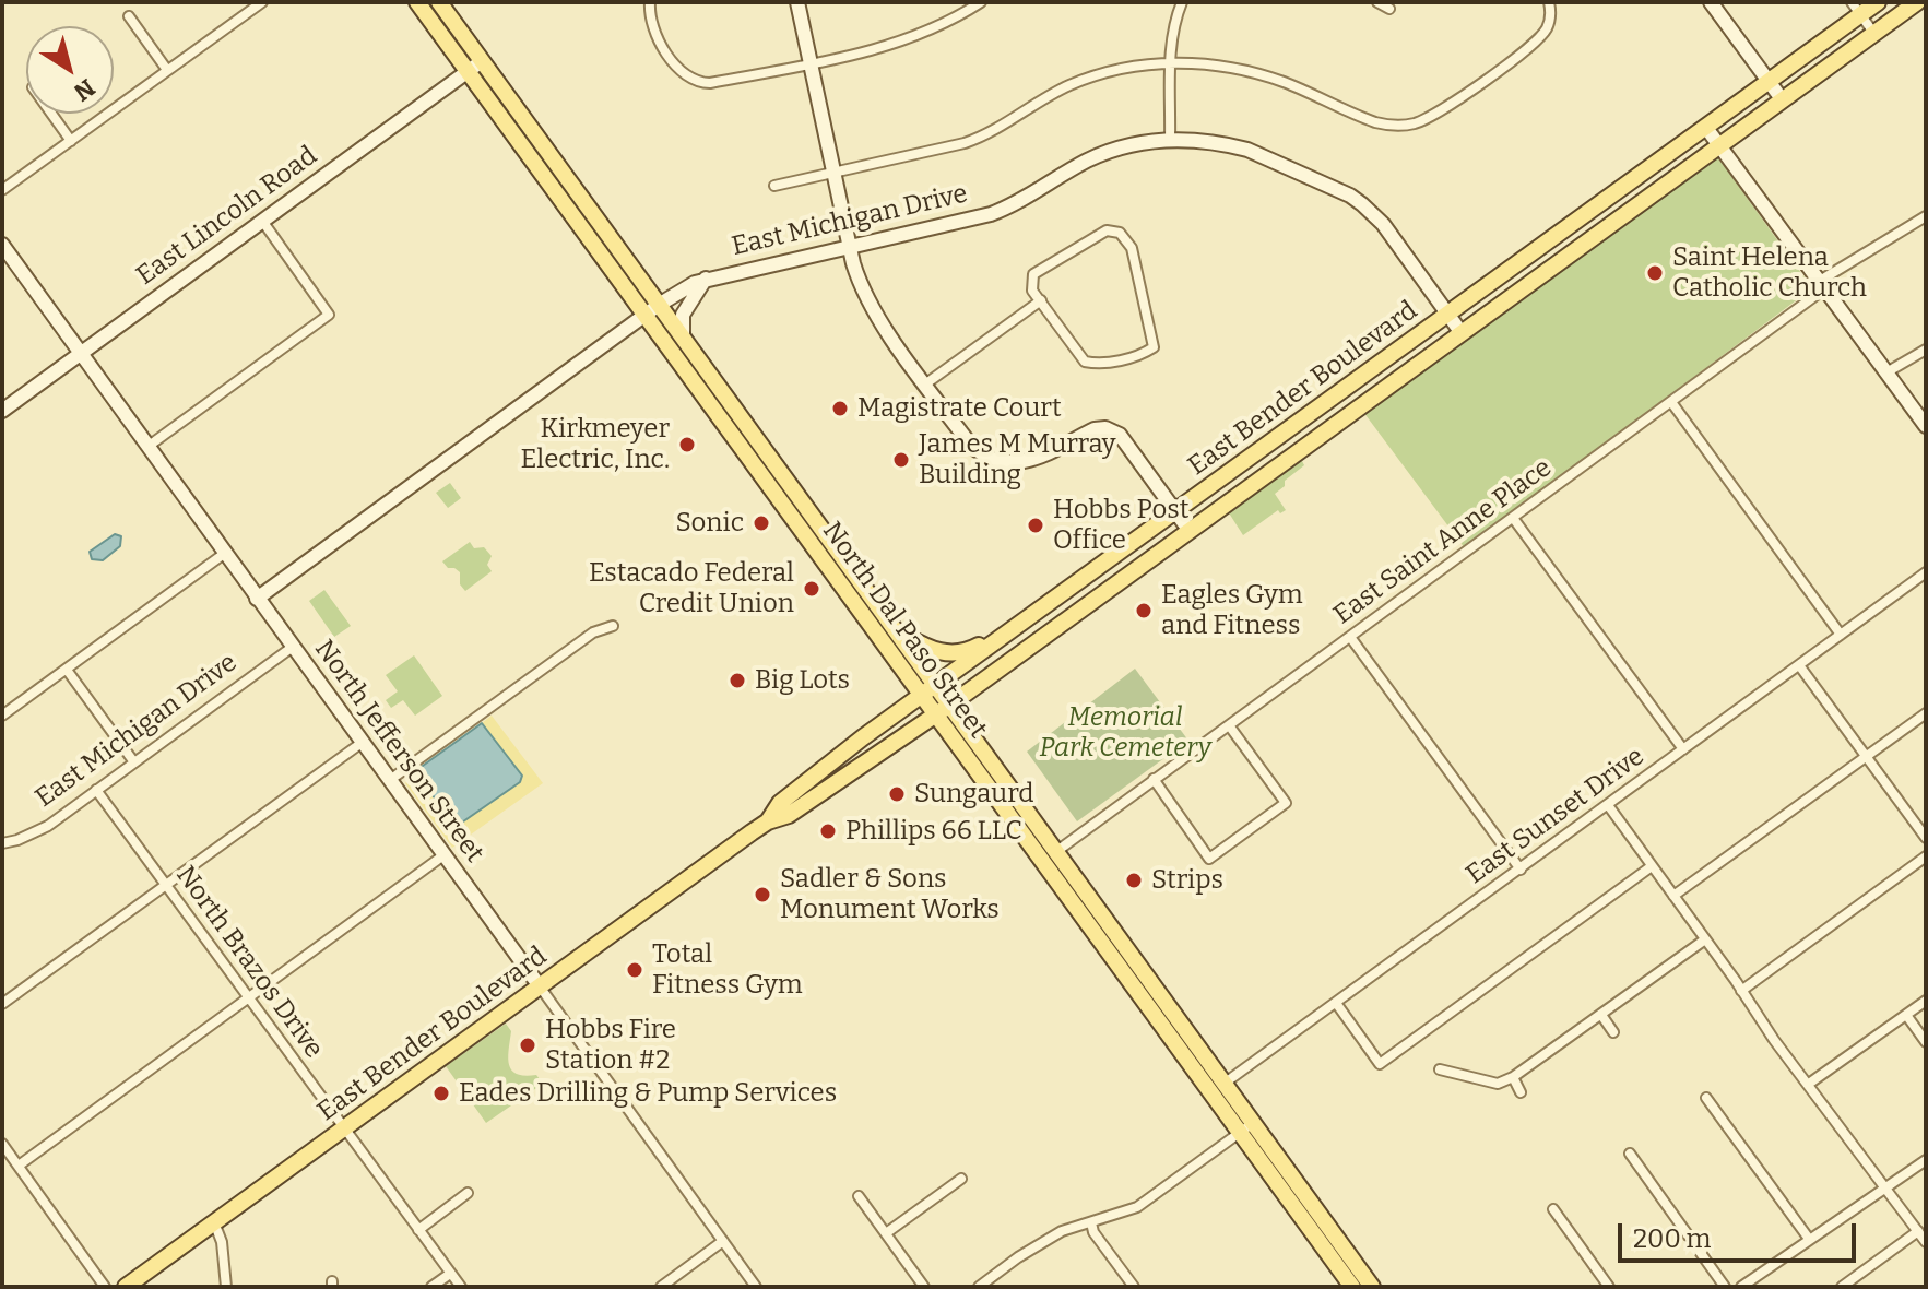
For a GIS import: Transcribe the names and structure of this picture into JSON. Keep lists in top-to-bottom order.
{
  "streets": {
    "main road": ["East Bender Boulevard", "North Dal Paso Street"],
    "street": [
      "East Lincoln Road",
      "East Michigan Drive",
      "East Saint Anne Place",
      "North Jefferson Street",
      "East Sunset Drive",
      "North Brazos Drive"
    ]
  },
  "crossings": [
    ["East Lincoln Road", "North Dal Paso Street"],
    ["East Lincoln Road", "North Jefferson Street"],
    ["East Michigan Drive", "East Bender Boulevard"],
    ["East Michigan Drive", "North Dal Paso Street"],
    ["East Michigan Drive", "North Jefferson Street"],
    ["East Michigan Drive", "North Brazos Drive"],
    ["East Bender Boulevard", "North Dal Paso Street"],
    ["East Bender Boulevard", "North Jefferson Street"],
    ["East Bender Boulevard", "North Brazos Drive"],
    ["East Saint Anne Place", "North Dal Paso Street"],
    ["North Dal Paso Street", "East Sunset Drive"]
  ],
  "parks": ["Memorial Park Cemetery"],
  "places": [
    "Saint Helena Catholic Church",
    "Magistrate Court",
    "Kirkmeyer Electric, Inc.",
    "James M Murray Building",
    "Sonic",
    "Hobbs Post Office",
    "Estacado Federal Credit Union",
    "Eagles Gym and Fitness",
    "Big Lots",
    "Sungaurd",
    "Phillips 66 LLC",
    "Strips",
    "Sadler & Sons Monument Works",
    "Total Fitness Gym",
    "Hobbs Fire Station #2",
    "Eades Drilling & Pump Services"
  ],
  "scale_bar": "200 m",
  "north": "bottom right"
}
